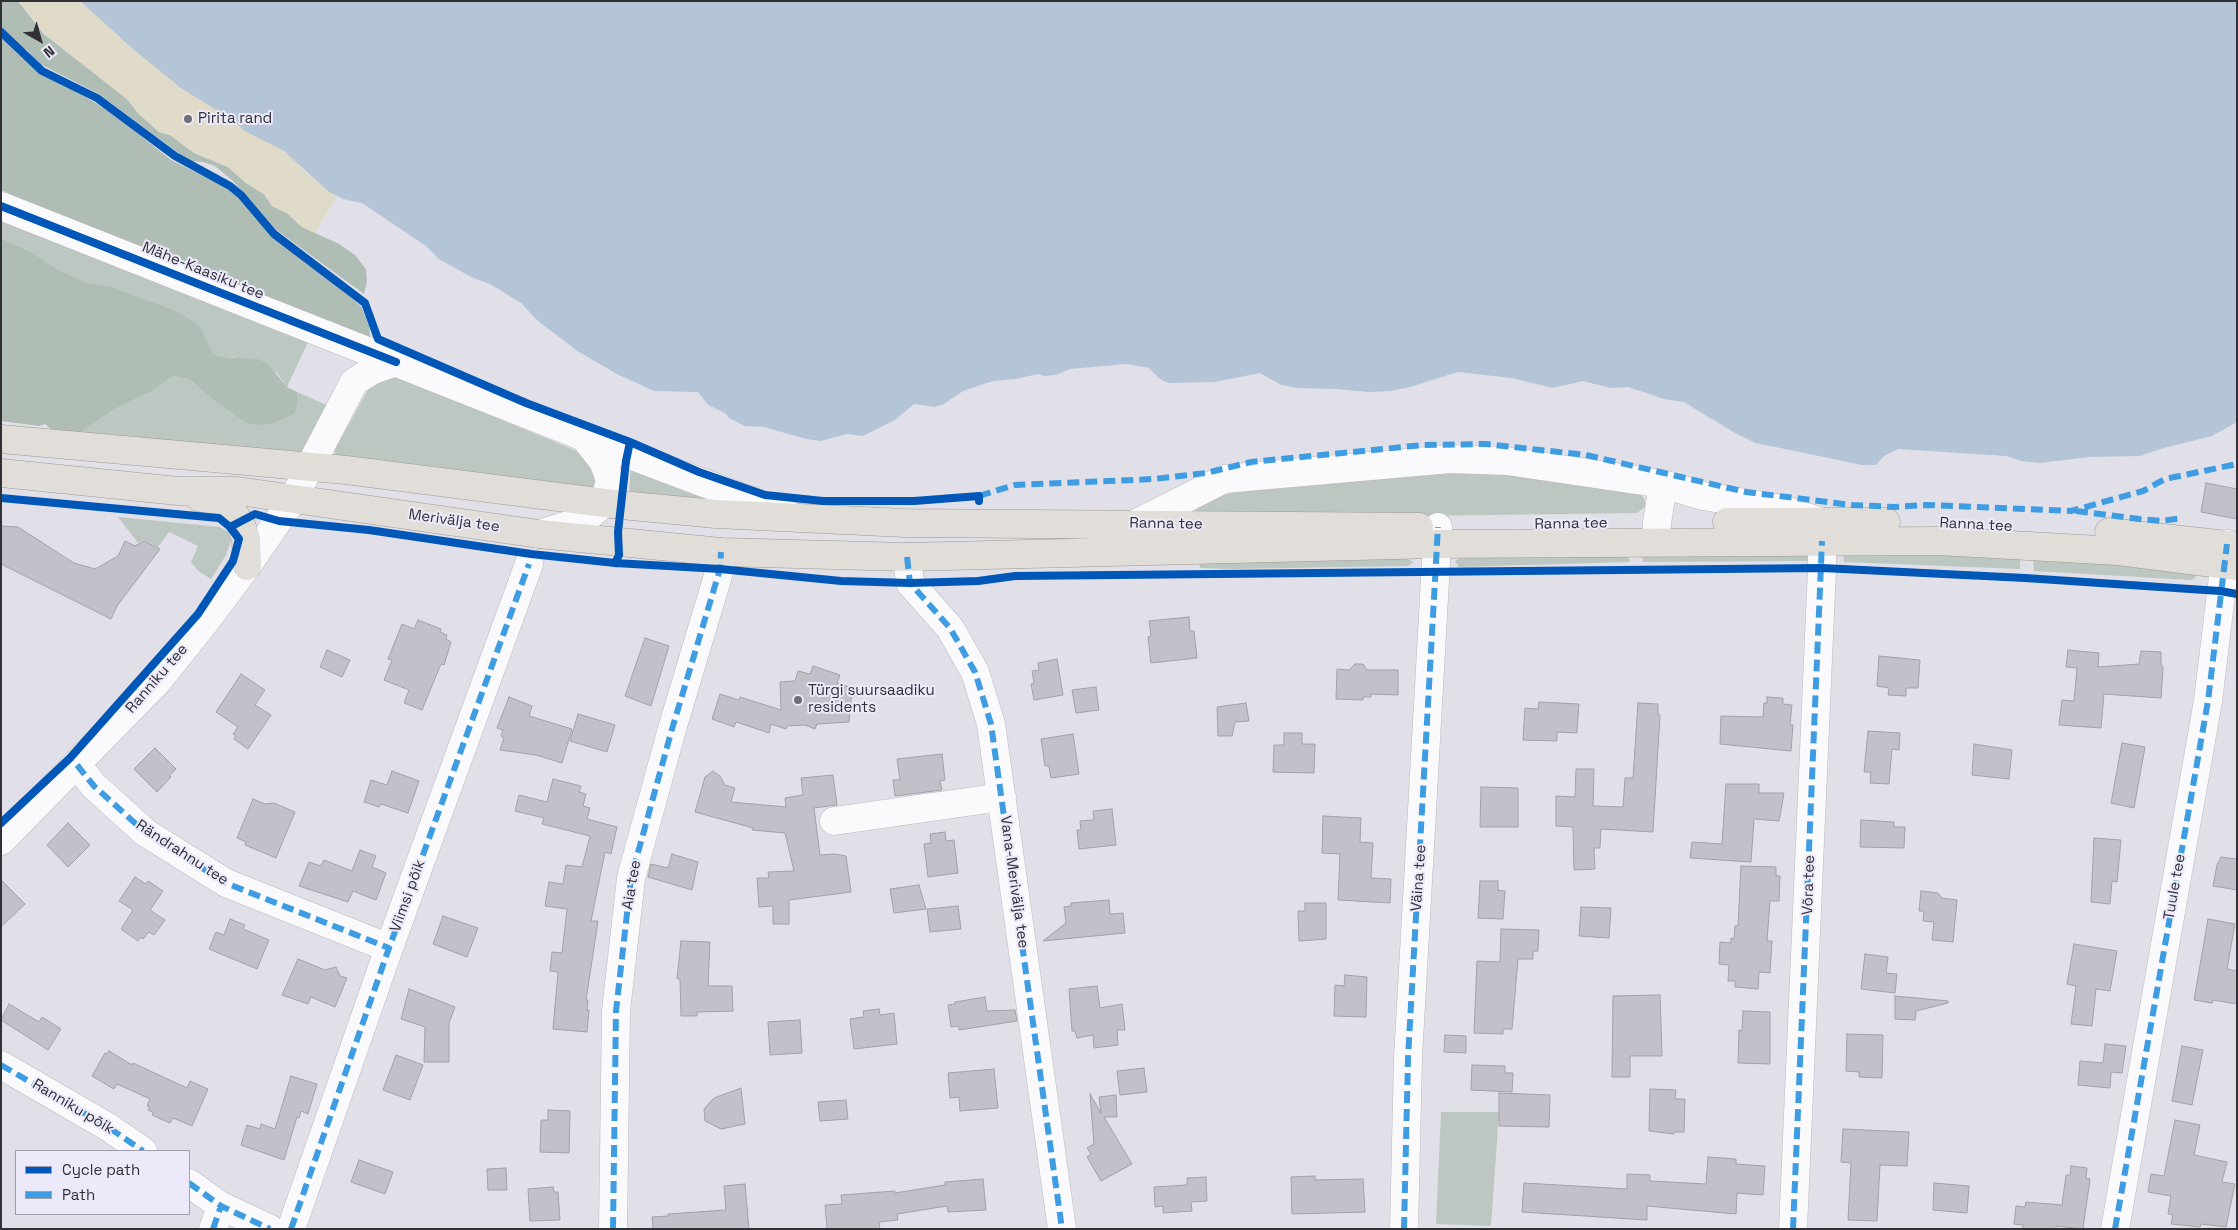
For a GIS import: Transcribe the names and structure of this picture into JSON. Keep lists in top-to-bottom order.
{
  "streets": {
    "main road": ["Merivälja tee", "Ranna tee"],
    "street": [
      "Mähe-Kaasiku tee",
      "Ranniku tee",
      "Rändrahnu tee",
      "Väina tee",
      "Vana-Merivälja tee",
      "Aia tee",
      "Võra tee",
      "Tuule tee",
      "Viimsi põik",
      "Ranniku põik"
    ]
  },
  "crossings": [
    ["Mähe-Kaasiku tee", "Ranna tee"],
    ["Merivälja tee", "Ranna tee"],
    ["Merivälja tee", "Ranniku tee"],
    ["Merivälja tee", "Vana-Merivälja tee"],
    ["Merivälja tee", "Aia tee"],
    ["Ranna tee", "Väina tee"],
    ["Ranna tee", "Vana-Merivälja tee"],
    ["Ranna tee", "Võra tee"],
    ["Ranna tee", "Tuule tee"],
    ["Ranniku tee", "Rändrahnu tee"],
    ["Rändrahnu tee", "Viimsi põik"]
  ],
  "places": ["Pirita rand", "Türgi suursaadiku residents"],
  "legend": ["Cycle path", "Path"],
  "north": "bottom right"
}
